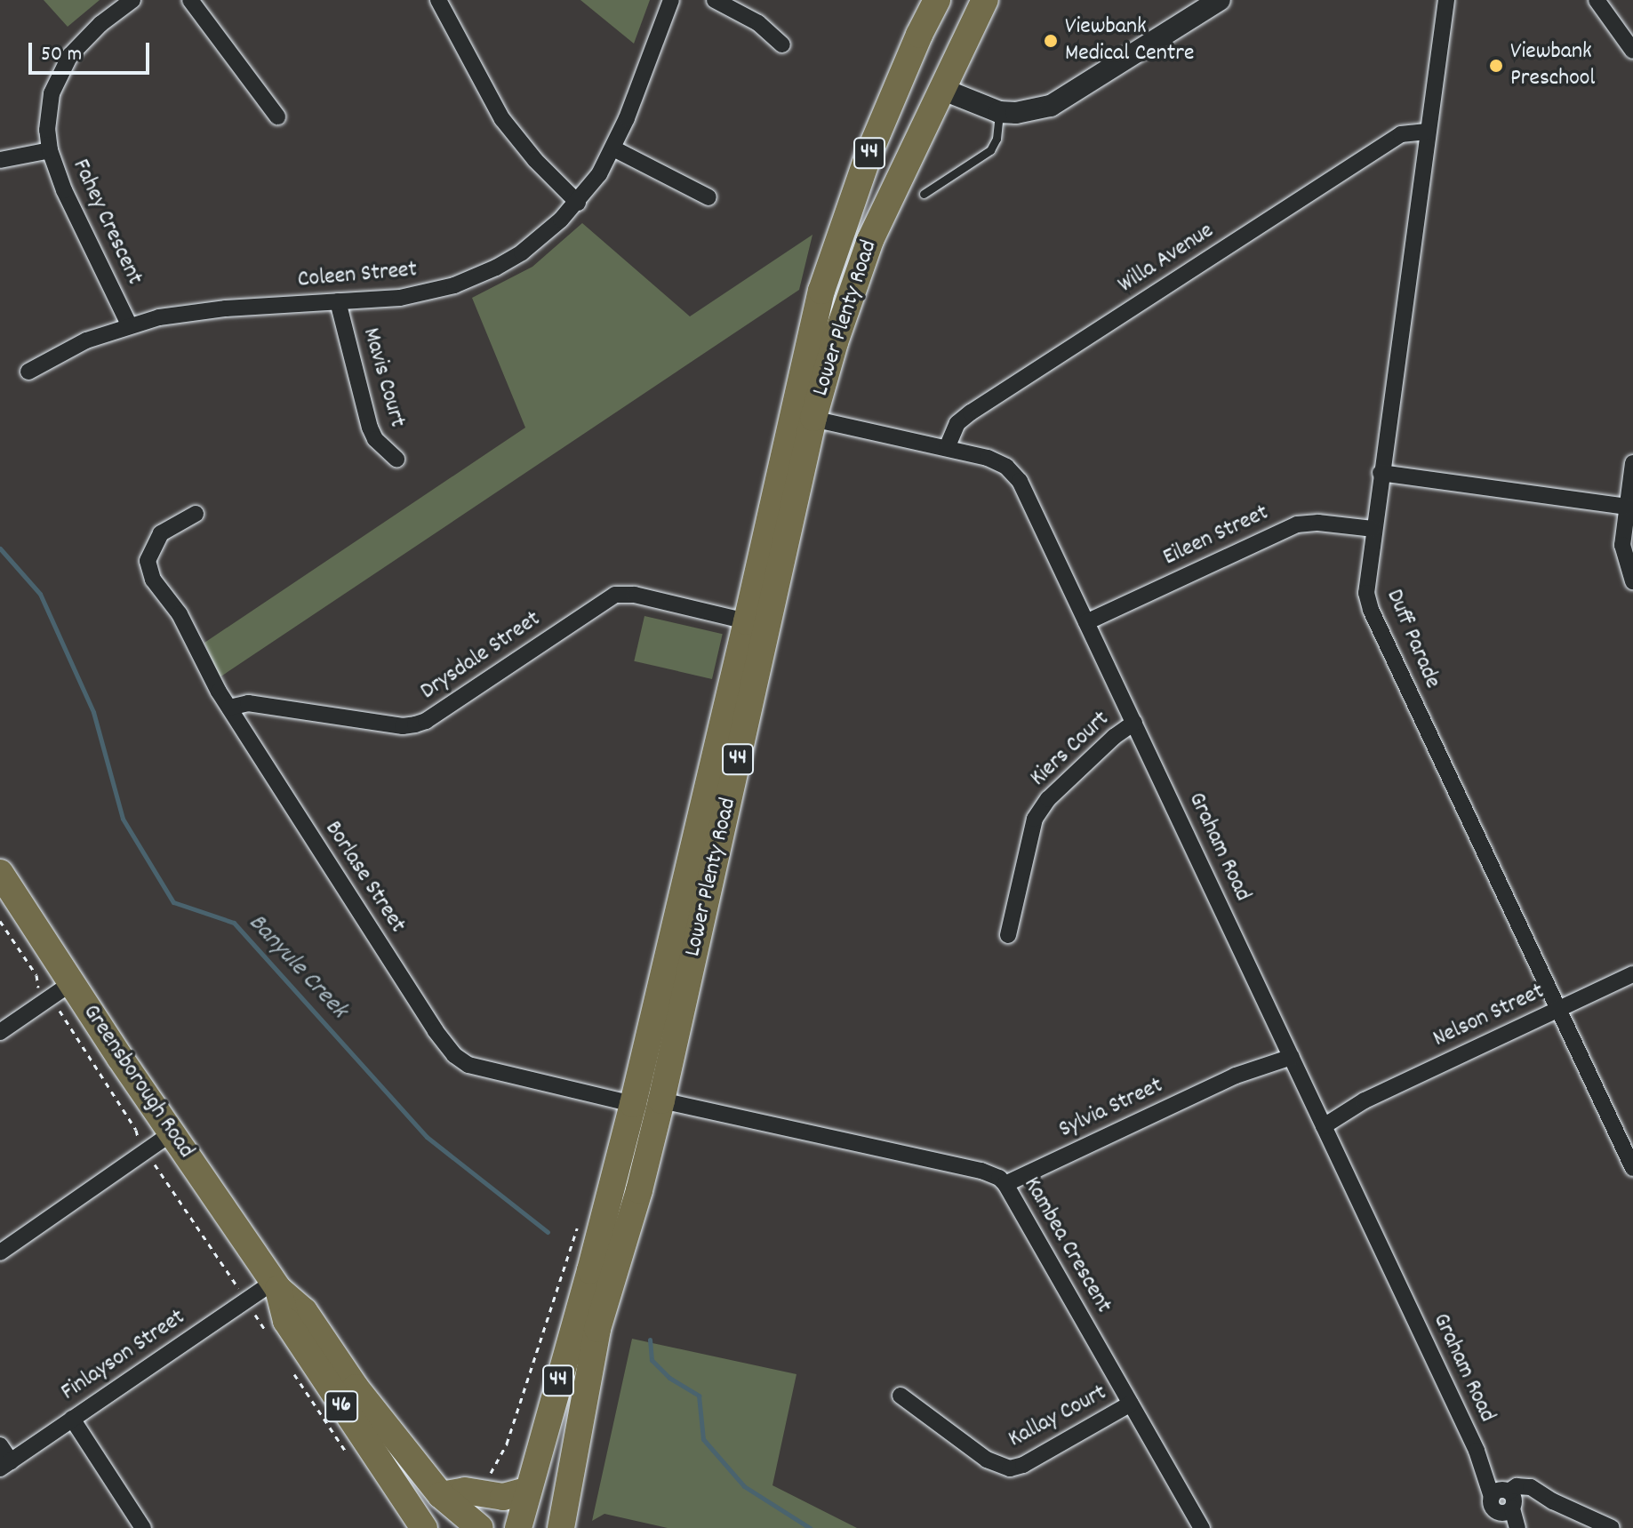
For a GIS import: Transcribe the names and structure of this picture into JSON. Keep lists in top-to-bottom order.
{
  "streets": {
    "main road": [
      "44",
      "Lower Plenty Road",
      "Greensborough Road",
      "46"
    ],
    "street": [
      "Fahey Crescent",
      "Willa Avenue",
      "Coleen Street",
      "Mavis Court",
      "Eileen Street",
      "Duff Parade",
      "Drysdale Street",
      "Kiers Court",
      "Graham Road",
      "Borlase Street",
      "Nelson Street",
      "Sylvia Street",
      "Kambea Crescent",
      "Finlayson Street",
      "Kallay Court"
    ]
  },
  "crossings": [
    ["Fahey Crescent", "Coleen Street"],
    ["Willa Avenue", "Duff Parade"],
    ["Willa Avenue", "Graham Road"],
    ["Coleen Street", "Mavis Court"],
    ["Lower Plenty Road", "Drysdale Street"],
    ["Lower Plenty Road", "Graham Road"],
    ["Lower Plenty Road", "Borlase Street"],
    ["Lower Plenty Road", "Kambea Crescent"],
    ["Eileen Street", "Duff Parade"],
    ["Eileen Street", "Graham Road"],
    ["Duff Parade", "Nelson Street"],
    ["Drysdale Street", "Borlase Street"],
    ["Kiers Court", "Graham Road"],
    ["Graham Road", "Nelson Street"],
    ["Graham Road", "Sylvia Street"],
    ["Greensborough Road", "Finlayson Street"],
    ["Sylvia Street", "Kambea Crescent"],
    ["Kambea Crescent", "Kallay Court"]
  ],
  "water": ["Banyule Creek"],
  "places": ["Viewbank Medical Centre", "Viewbank Preschool"],
  "scale_bar": "50 m"
}
